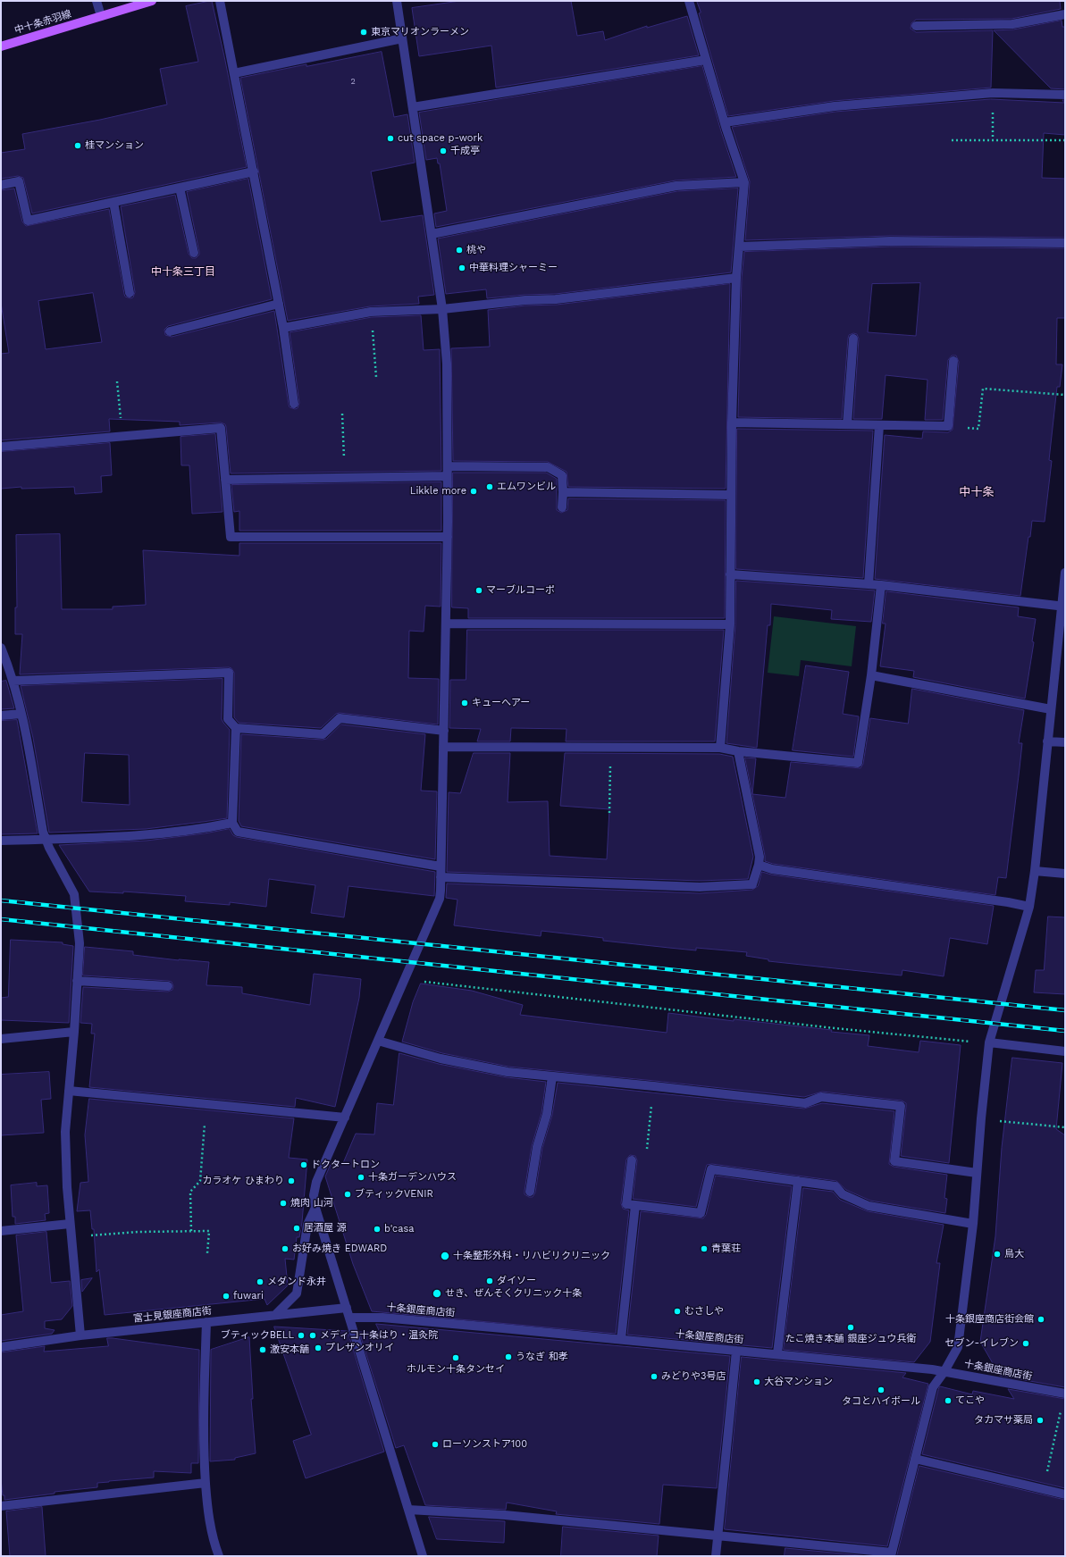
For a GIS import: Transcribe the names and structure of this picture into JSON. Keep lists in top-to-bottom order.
{
  "streets": {
    "main road": ["中十条赤羽線"],
    "street": ["十条銀座商店街", "富士見銀座商店街"]
  },
  "districts": ["中十条三丁目", "中十条"],
  "places": [
    "東京マリオンラーメン",
    "cut space p-work",
    "桂マンション",
    "千成亭",
    "桃や",
    "中華料理シャーミー",
    "エムワンビル",
    "Likkle more",
    "マーブルコーポ",
    "キューへアー",
    "ドクタートロン",
    "十条ガーデンハウス",
    "カラオケ ひまわり",
    "ブティックVENIR",
    "焼肉 山河",
    "居酒屋 源",
    "b'casa",
    "お好み焼き EDWARD",
    "青葉荘",
    "鳥大",
    "十条整形外科・リハビリクリニック",
    "ダイソー",
    "メダンド永井",
    "せき、ぜんそくクリニック十条",
    "fuwari",
    "むさしや",
    "十条銀座商店街会館",
    "たこ焼き本舗 銀座ジュウ兵衛",
    "ブティックBELL",
    "メディコ十条はり・温灸院",
    "セブン-イレブン",
    "プレザンオリイ",
    "激安本舗",
    "うなぎ 和孝",
    "ホルモン十条タンセイ",
    "みどりや3号店",
    "大谷マンション",
    "タコとハイボール",
    "てこや",
    "タカマサ薬局",
    "ローソンストア100"
  ],
  "house_numbers": ["2"]
}
